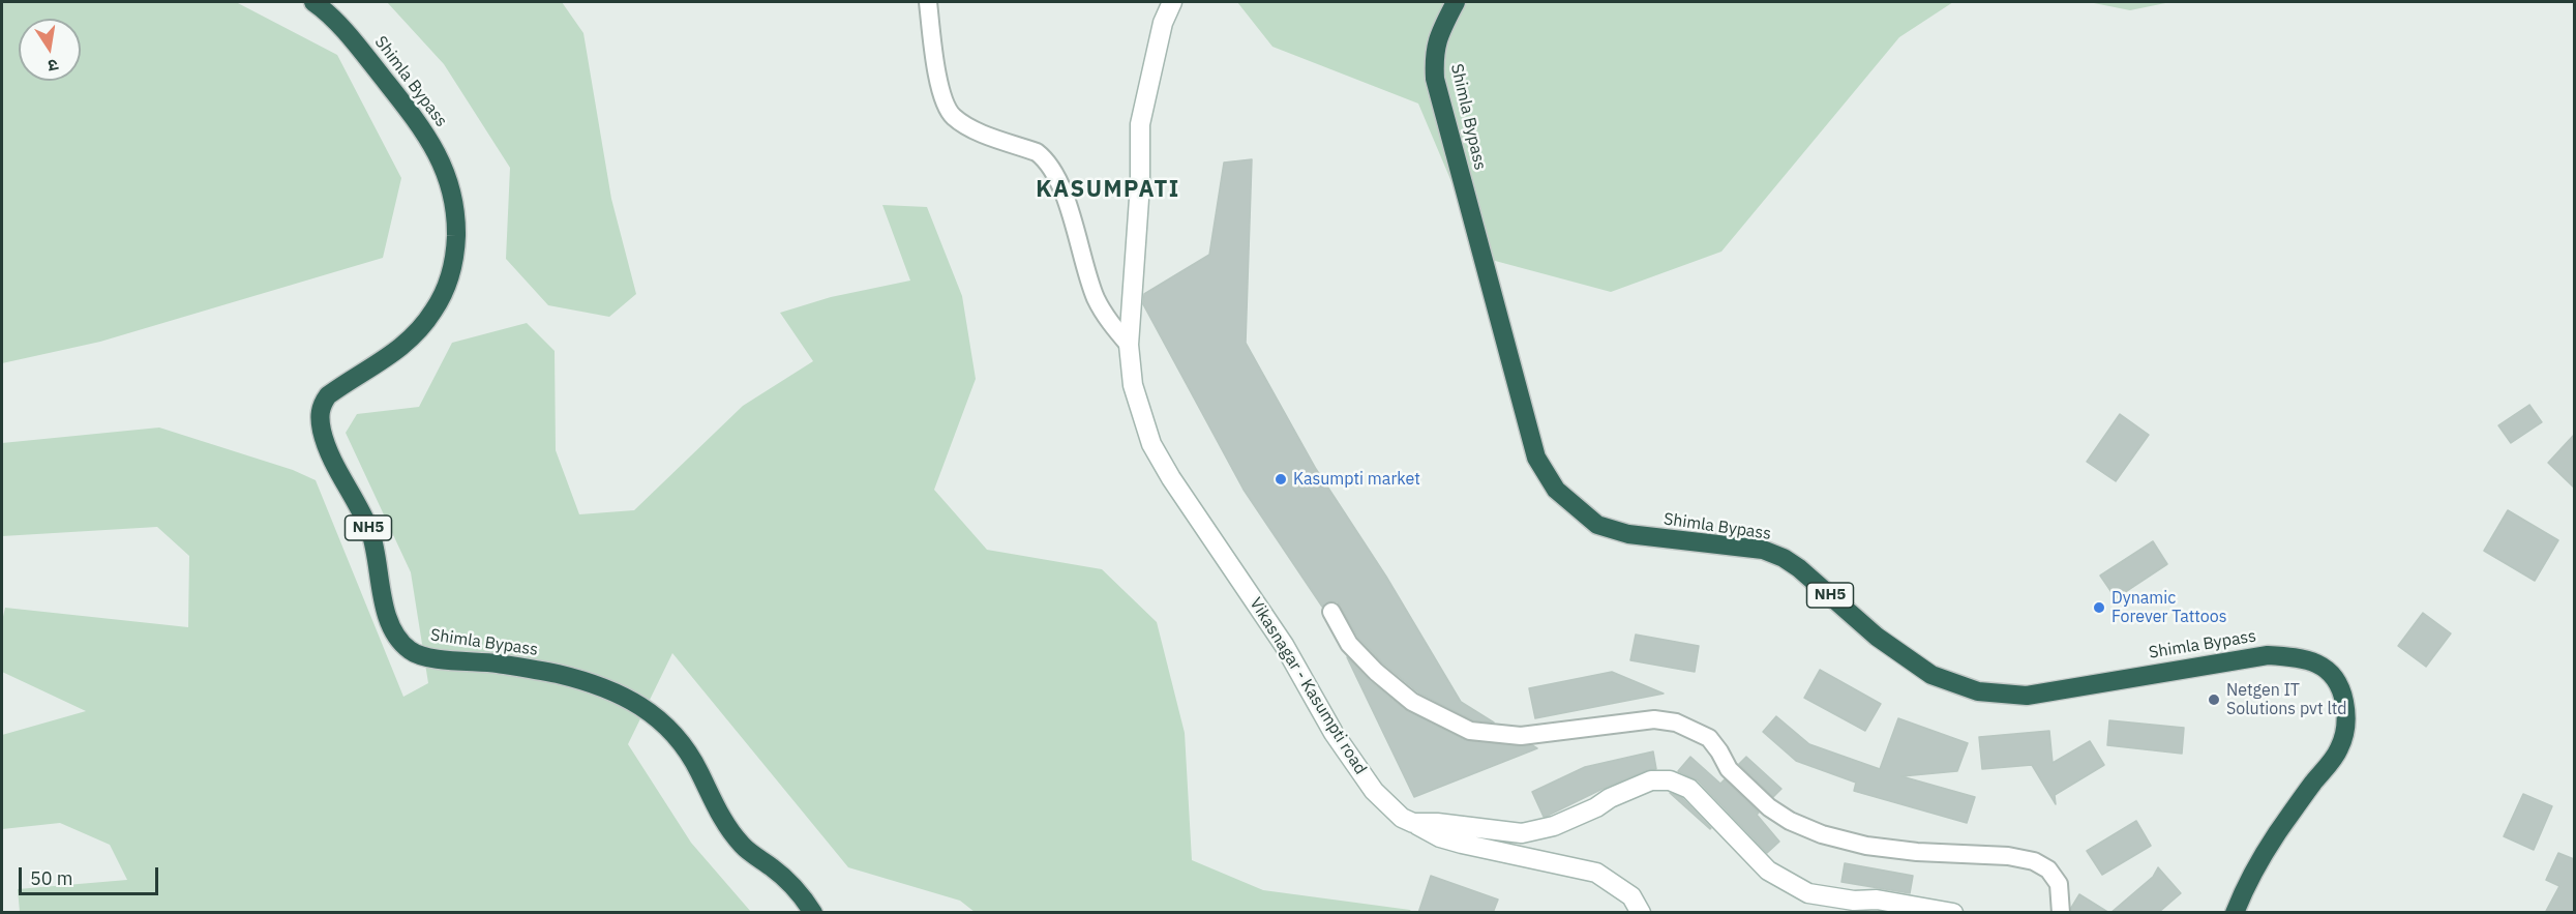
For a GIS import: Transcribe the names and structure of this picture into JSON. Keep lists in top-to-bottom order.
{
  "streets": {
    "highway": ["Shimla Bypass", "NH5"],
    "street": ["Vikasnagar - Kasumpti road"]
  },
  "districts": ["KASUMPATI"],
  "places": ["Kasumpti market", "Dynamic Forever Tattoos", "Netgen IT Solutions pvt ltd"],
  "scale_bar": "50 m",
  "north": "bottom"
}
